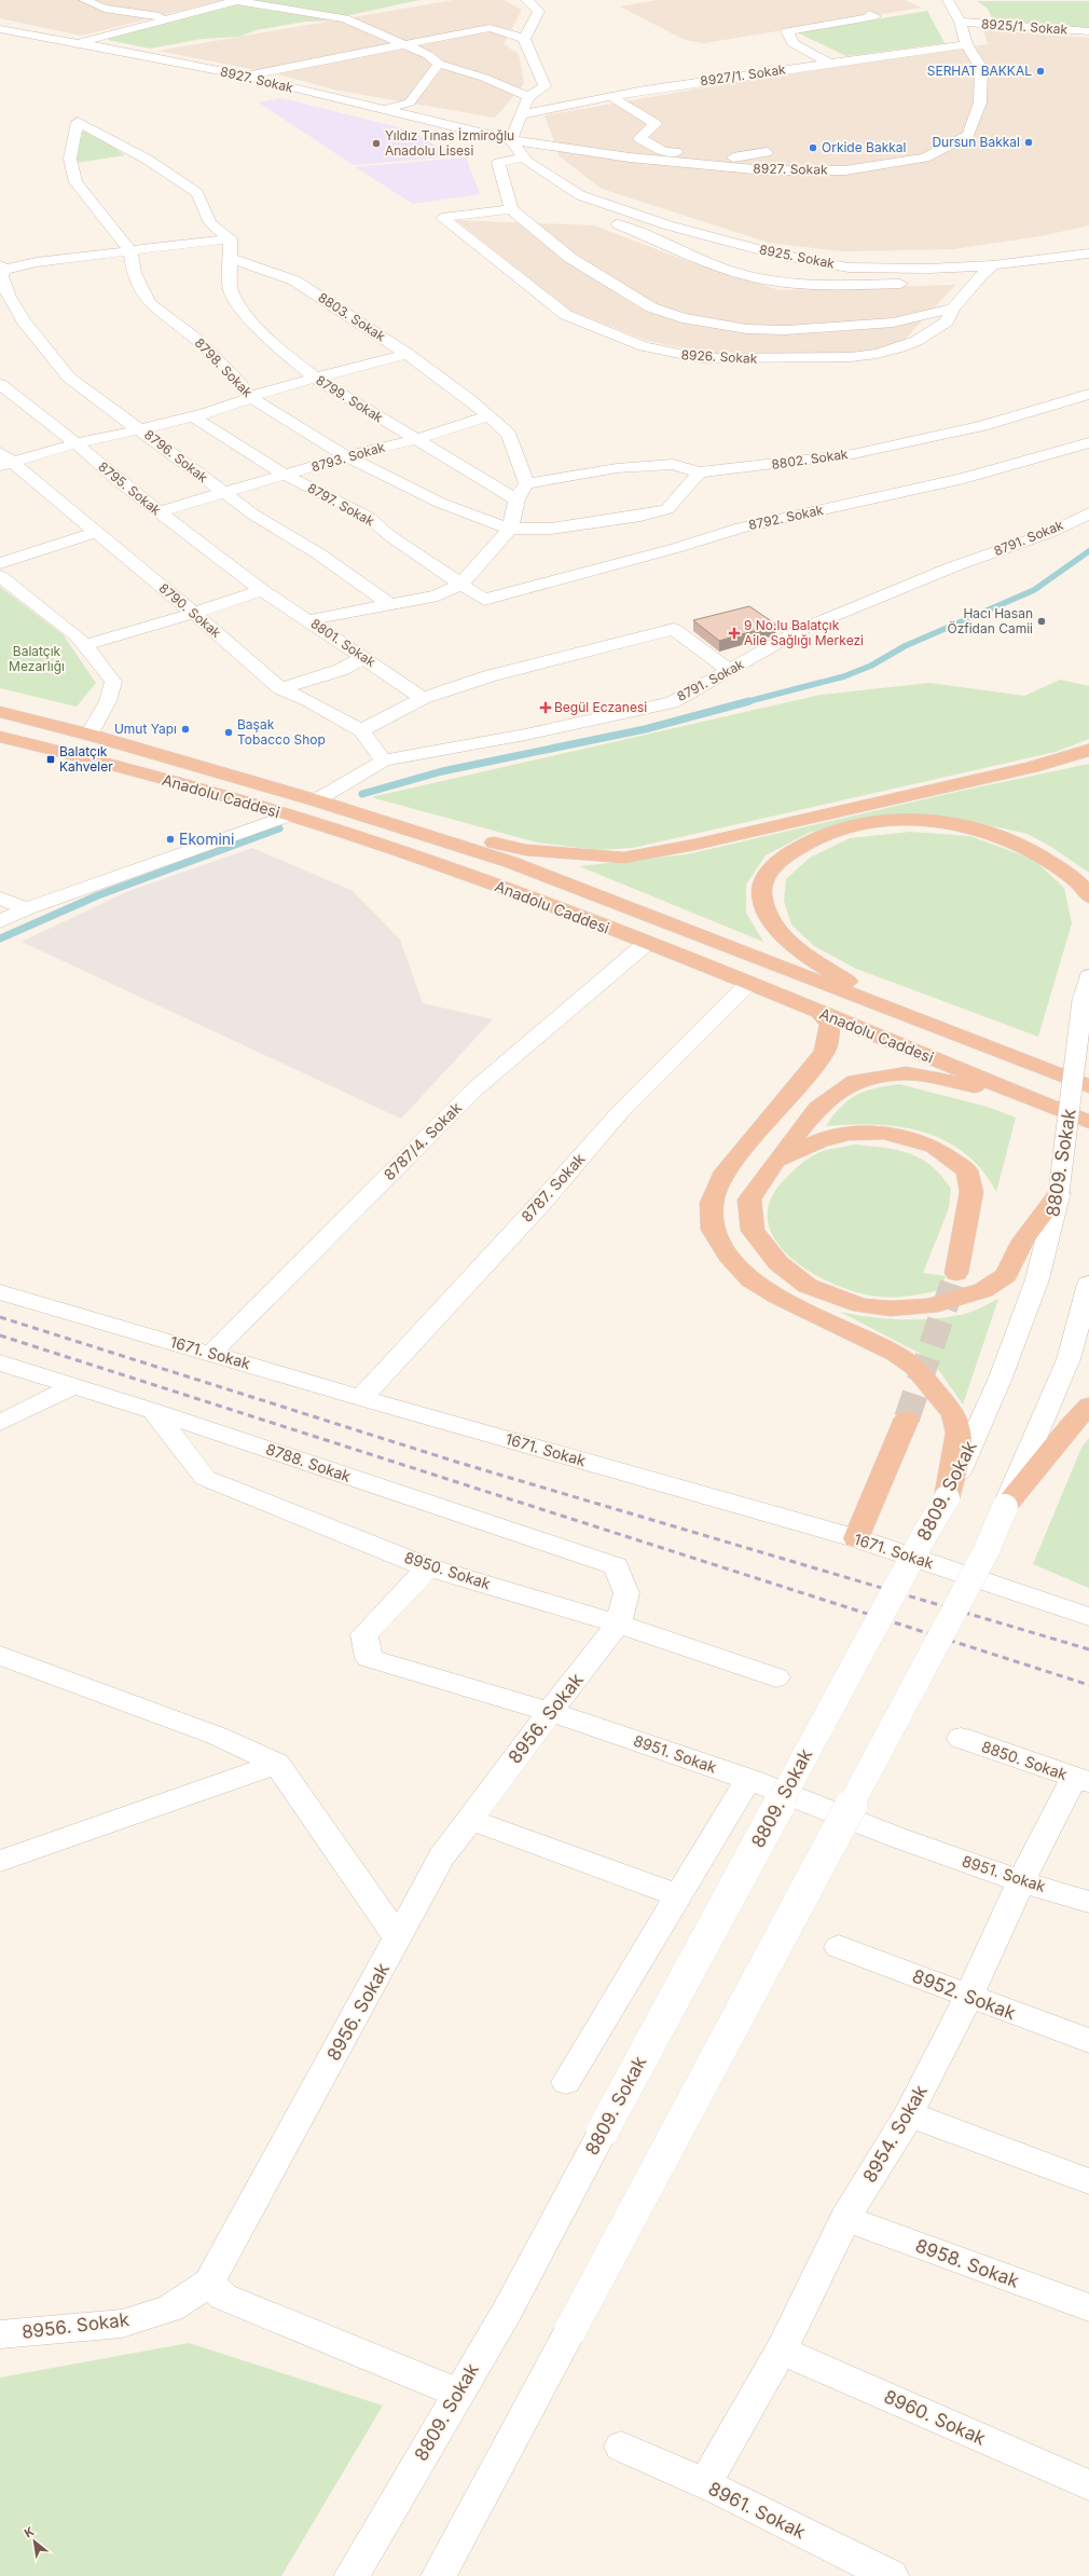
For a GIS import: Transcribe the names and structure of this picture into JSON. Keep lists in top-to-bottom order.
{
  "streets": {
    "highway": ["Anadolu Caddesi"],
    "street": [
      "8925/1. Sokak",
      "8927/1. Sokak",
      "8927. Sokak",
      "8925. Sokak",
      "8803. Sokak",
      "8926. Sokak",
      "8798. Sokak",
      "8799. Sokak",
      "8796. Sokak",
      "8793. Sokak",
      "8802. Sokak",
      "8795. Sokak",
      "8797. Sokak",
      "8792. Sokak",
      "8791. Sokak",
      "8790. Sokak",
      "8801. Sokak",
      "8787/4. Sokak",
      "8809. Sokak",
      "8787. Sokak",
      "1671. Sokak",
      "8788. Sokak",
      "8950. Sokak",
      "8956. Sokak",
      "8951. Sokak",
      "8850. Sokak",
      "8952. Sokak",
      "8954. Sokak",
      "8958. Sokak",
      "8960. Sokak",
      "8961. Sokak"
    ]
  },
  "crossings": [
    ["8925/1. Sokak", "8927. Sokak"],
    ["8927/1. Sokak", "8927. Sokak"],
    ["8925. Sokak", "8926. Sokak"],
    ["8803. Sokak", "8799. Sokak"],
    ["8803. Sokak", "8793. Sokak"],
    ["8803. Sokak", "8802. Sokak"],
    ["8798. Sokak", "8793. Sokak"],
    ["8799. Sokak", "8793. Sokak"],
    ["8796. Sokak", "8793. Sokak"],
    ["8793. Sokak", "8795. Sokak"],
    ["8793. Sokak", "8797. Sokak"],
    ["8795. Sokak", "8801. Sokak"],
    ["8797. Sokak", "8792. Sokak"],
    ["8791. Sokak", "8790. Sokak"],
    ["Anadolu Caddesi", "8787/4. Sokak"],
    ["Anadolu Caddesi", "8787. Sokak"],
    ["8787/4. Sokak", "1671. Sokak"],
    ["8787. Sokak", "1671. Sokak"],
    ["8788. Sokak", "8950. Sokak"],
    ["8788. Sokak", "8956. Sokak"],
    ["8950. Sokak", "8956. Sokak"],
    ["8950. Sokak", "8951. Sokak"],
    ["8956. Sokak", "8951. Sokak"],
    ["8951. Sokak", "8954. Sokak"],
    ["8850. Sokak", "8954. Sokak"],
    ["8952. Sokak", "8954. Sokak"],
    ["8954. Sokak", "8958. Sokak"],
    ["8954. Sokak", "8960. Sokak"],
    ["8954. Sokak", "8961. Sokak"]
  ],
  "parks": ["Balatçık Mezarlığı"],
  "places": {
    "other": [
      "SERHAT BAKKAL",
      "Dursun Bakkal",
      "Yıldız Tınas İzmiroğlu Anadolu Lisesi",
      "Orkide Bakkal",
      "Hacı Hasan Özfidan Camii",
      "Umut Yapı",
      "Başak Tobacco Shop",
      "Ekomini"
    ],
    "health": ["9 No.lu Balatçık Aile Sağlığı Merkezi", "Begül Eczanesi"],
    "transit": ["Balatçık Kahveler"]
  },
  "north": "top left"
}
